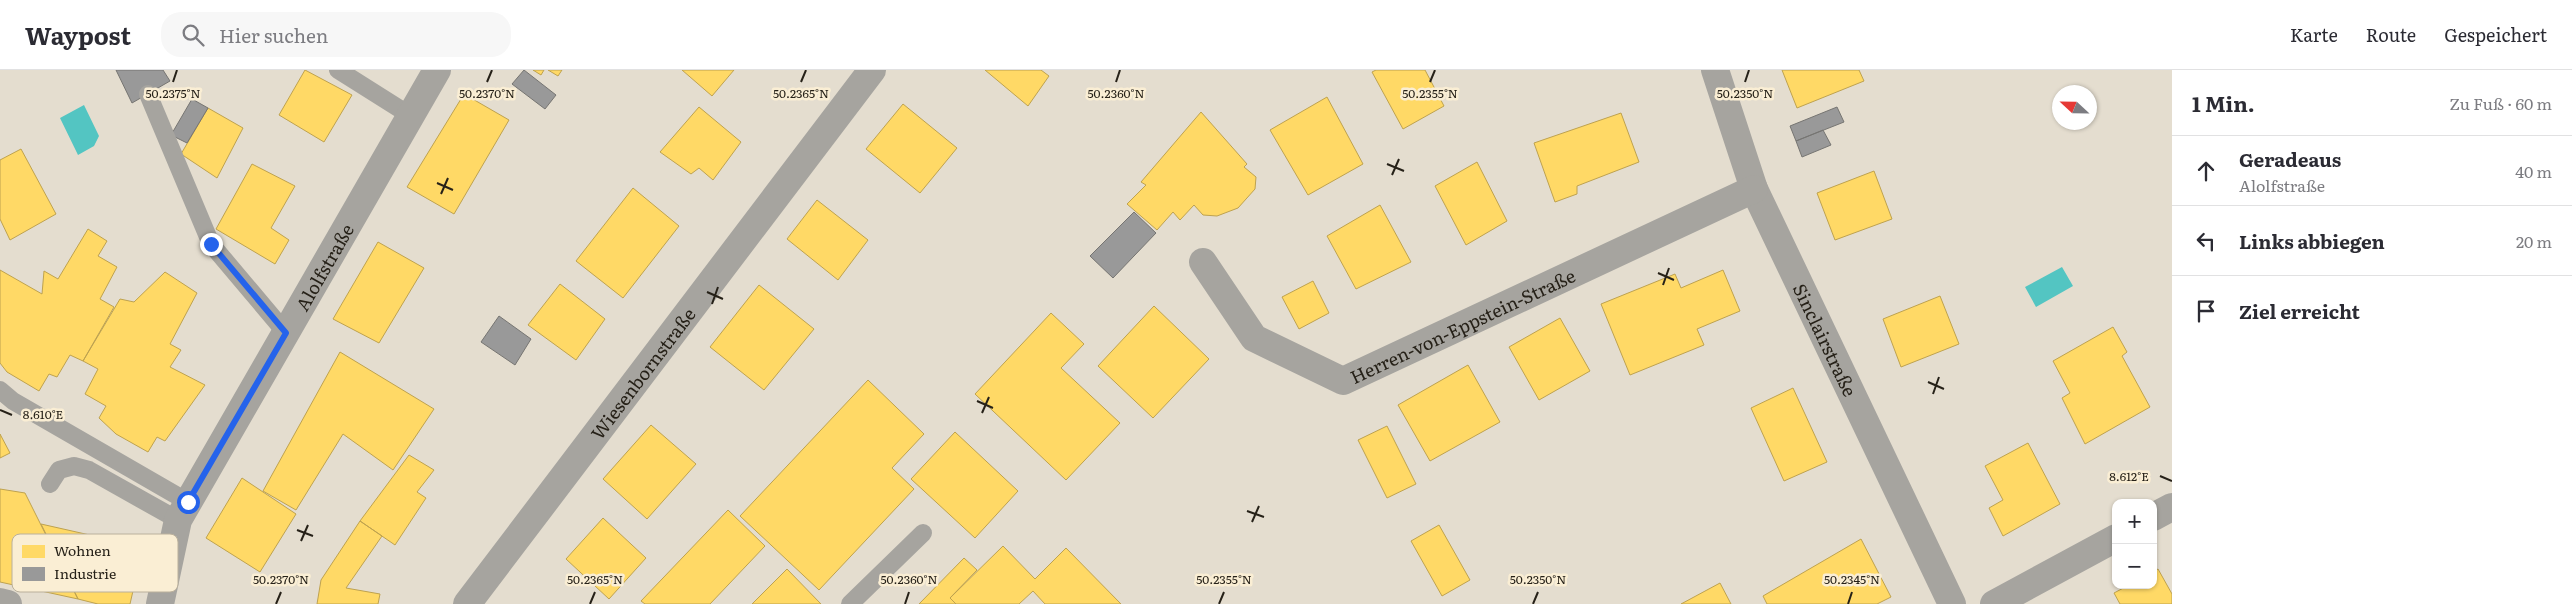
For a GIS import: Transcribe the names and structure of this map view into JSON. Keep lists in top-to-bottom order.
{
  "streets": {
    "street": [
      "Alolfstraße",
      "Herren-von-Eppstein-Straße",
      "Sinclairstraße",
      "Wiesenbornstraße"
    ]
  },
  "crossings": [
    ["Herren-von-Eppstein-Straße", "Sinclairstraße"]
  ],
  "legend": ["Wohnen", "Industrie"],
  "north": "left",
  "page": {
    "header": "Waypost",
    "search": "Hier suchen",
    "nav": ["Karte", "Route", "Gespeichert"],
    "heading": ["1 Min.", "Zu Fuß · 60 m"],
    "list": [
      ["Geradeaus", "Alolfstraße", "40 m"],
      ["Links abbiegen", "20 m"],
      "Ziel erreicht"
    ],
    "map_buttons": ["+", "−"]
  },
  "coordinates": [
    "50.2355°N",
    "50.2375°N",
    "50.2370°N",
    "50.2365°N",
    "50.2360°N",
    "50.2350°N",
    "8.610°E",
    "8.612°E",
    "50.2345°N"
  ]
}
